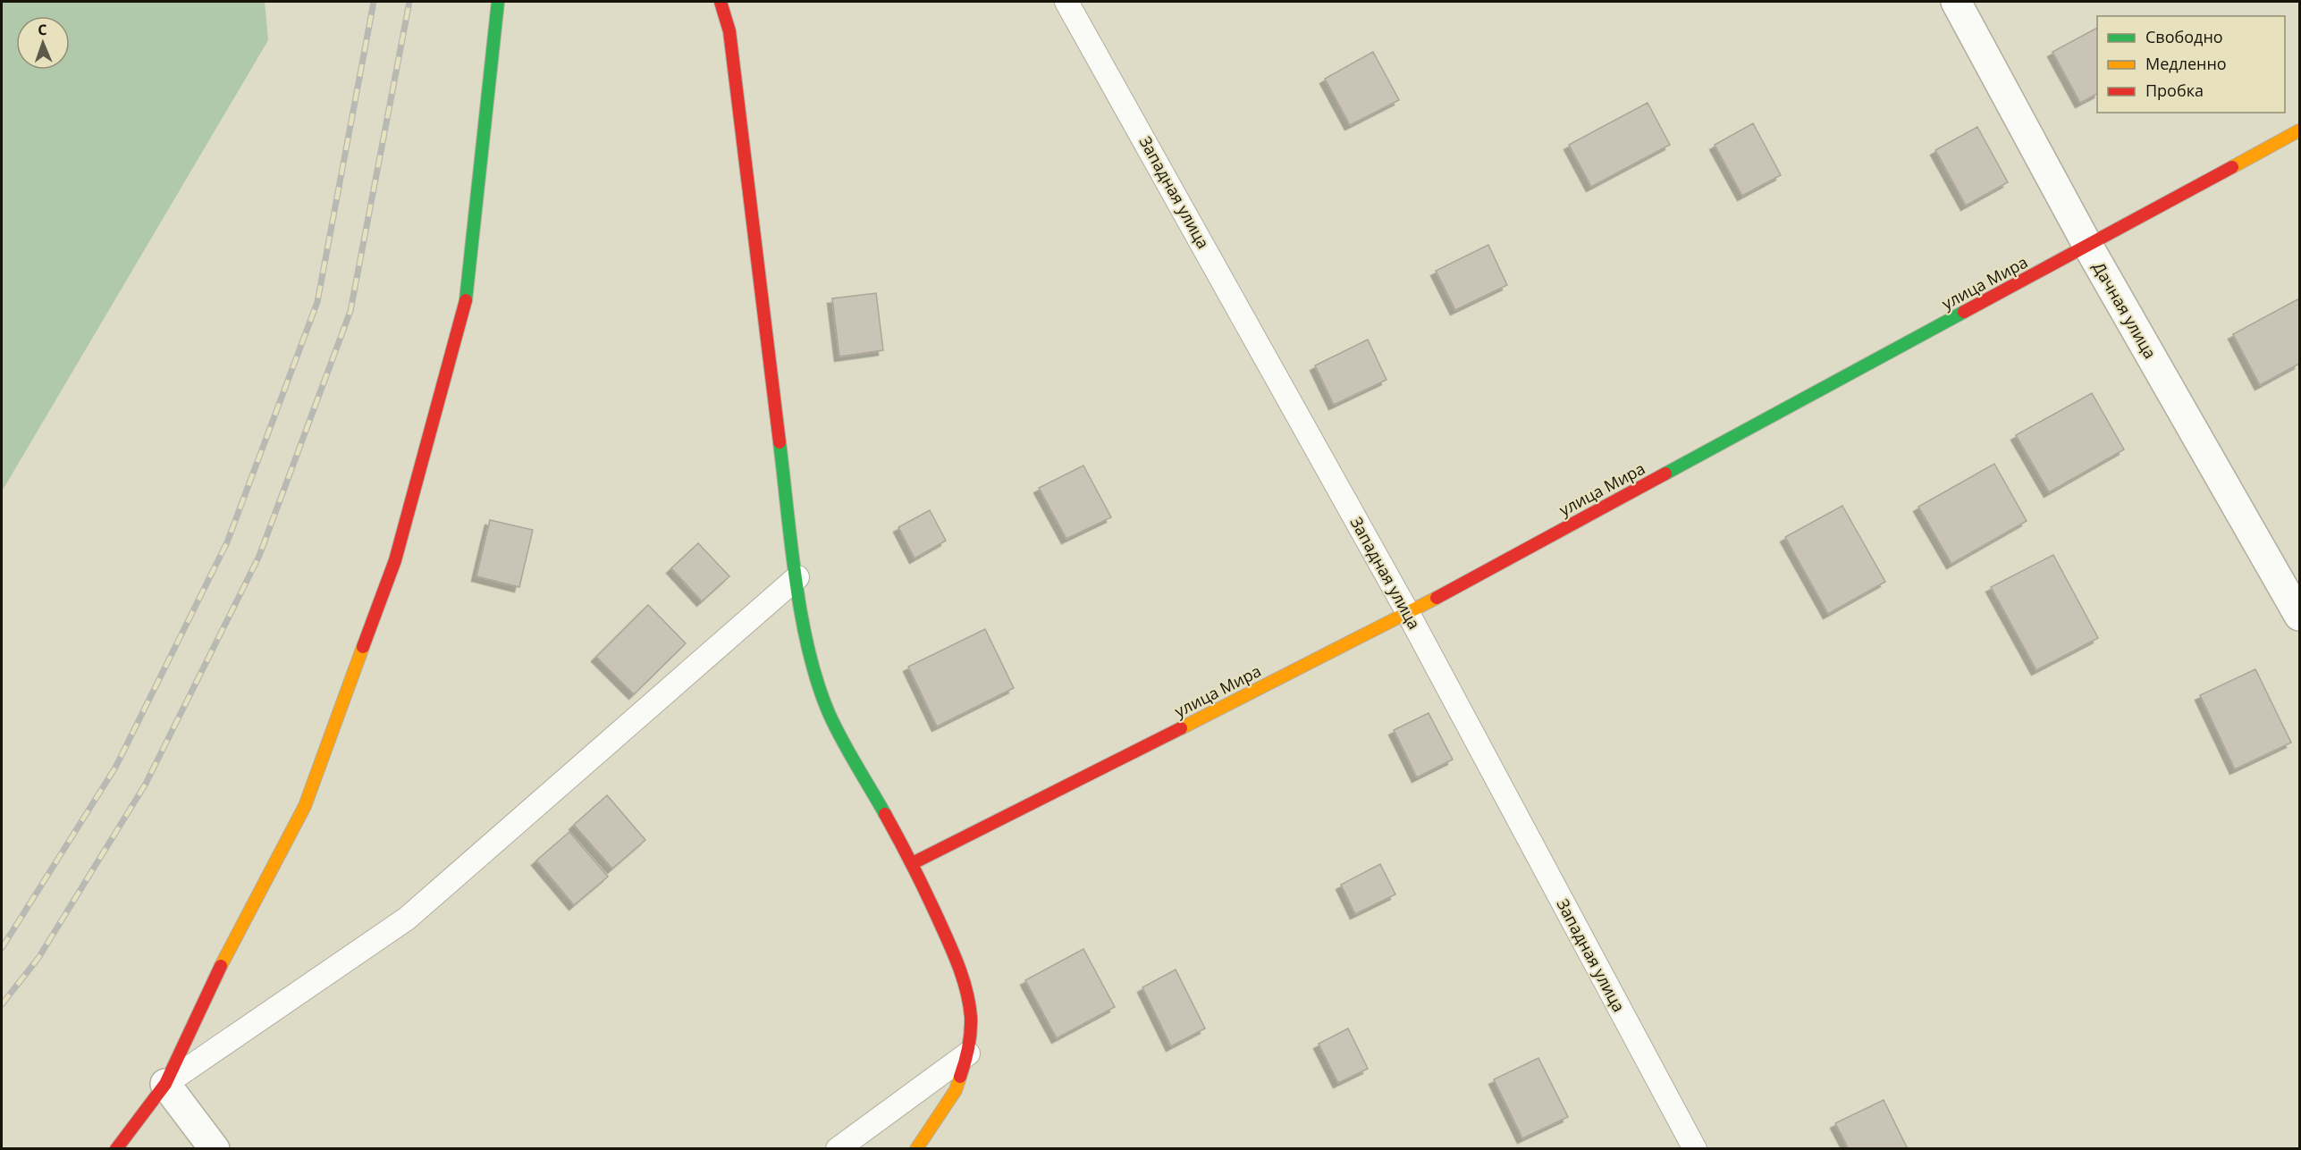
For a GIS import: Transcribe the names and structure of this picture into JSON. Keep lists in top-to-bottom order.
{
  "streets": {
    "street": ["улица Мира", "Дачная улица"],
    "lane": ["Западная улица"]
  },
  "crossings": [
    ["Западная улица", "улица Мира"],
    ["улица Мира", "Дачная улица"]
  ],
  "legend": ["Свободно", "Медленно", "Пробка"],
  "north": "top"
}
